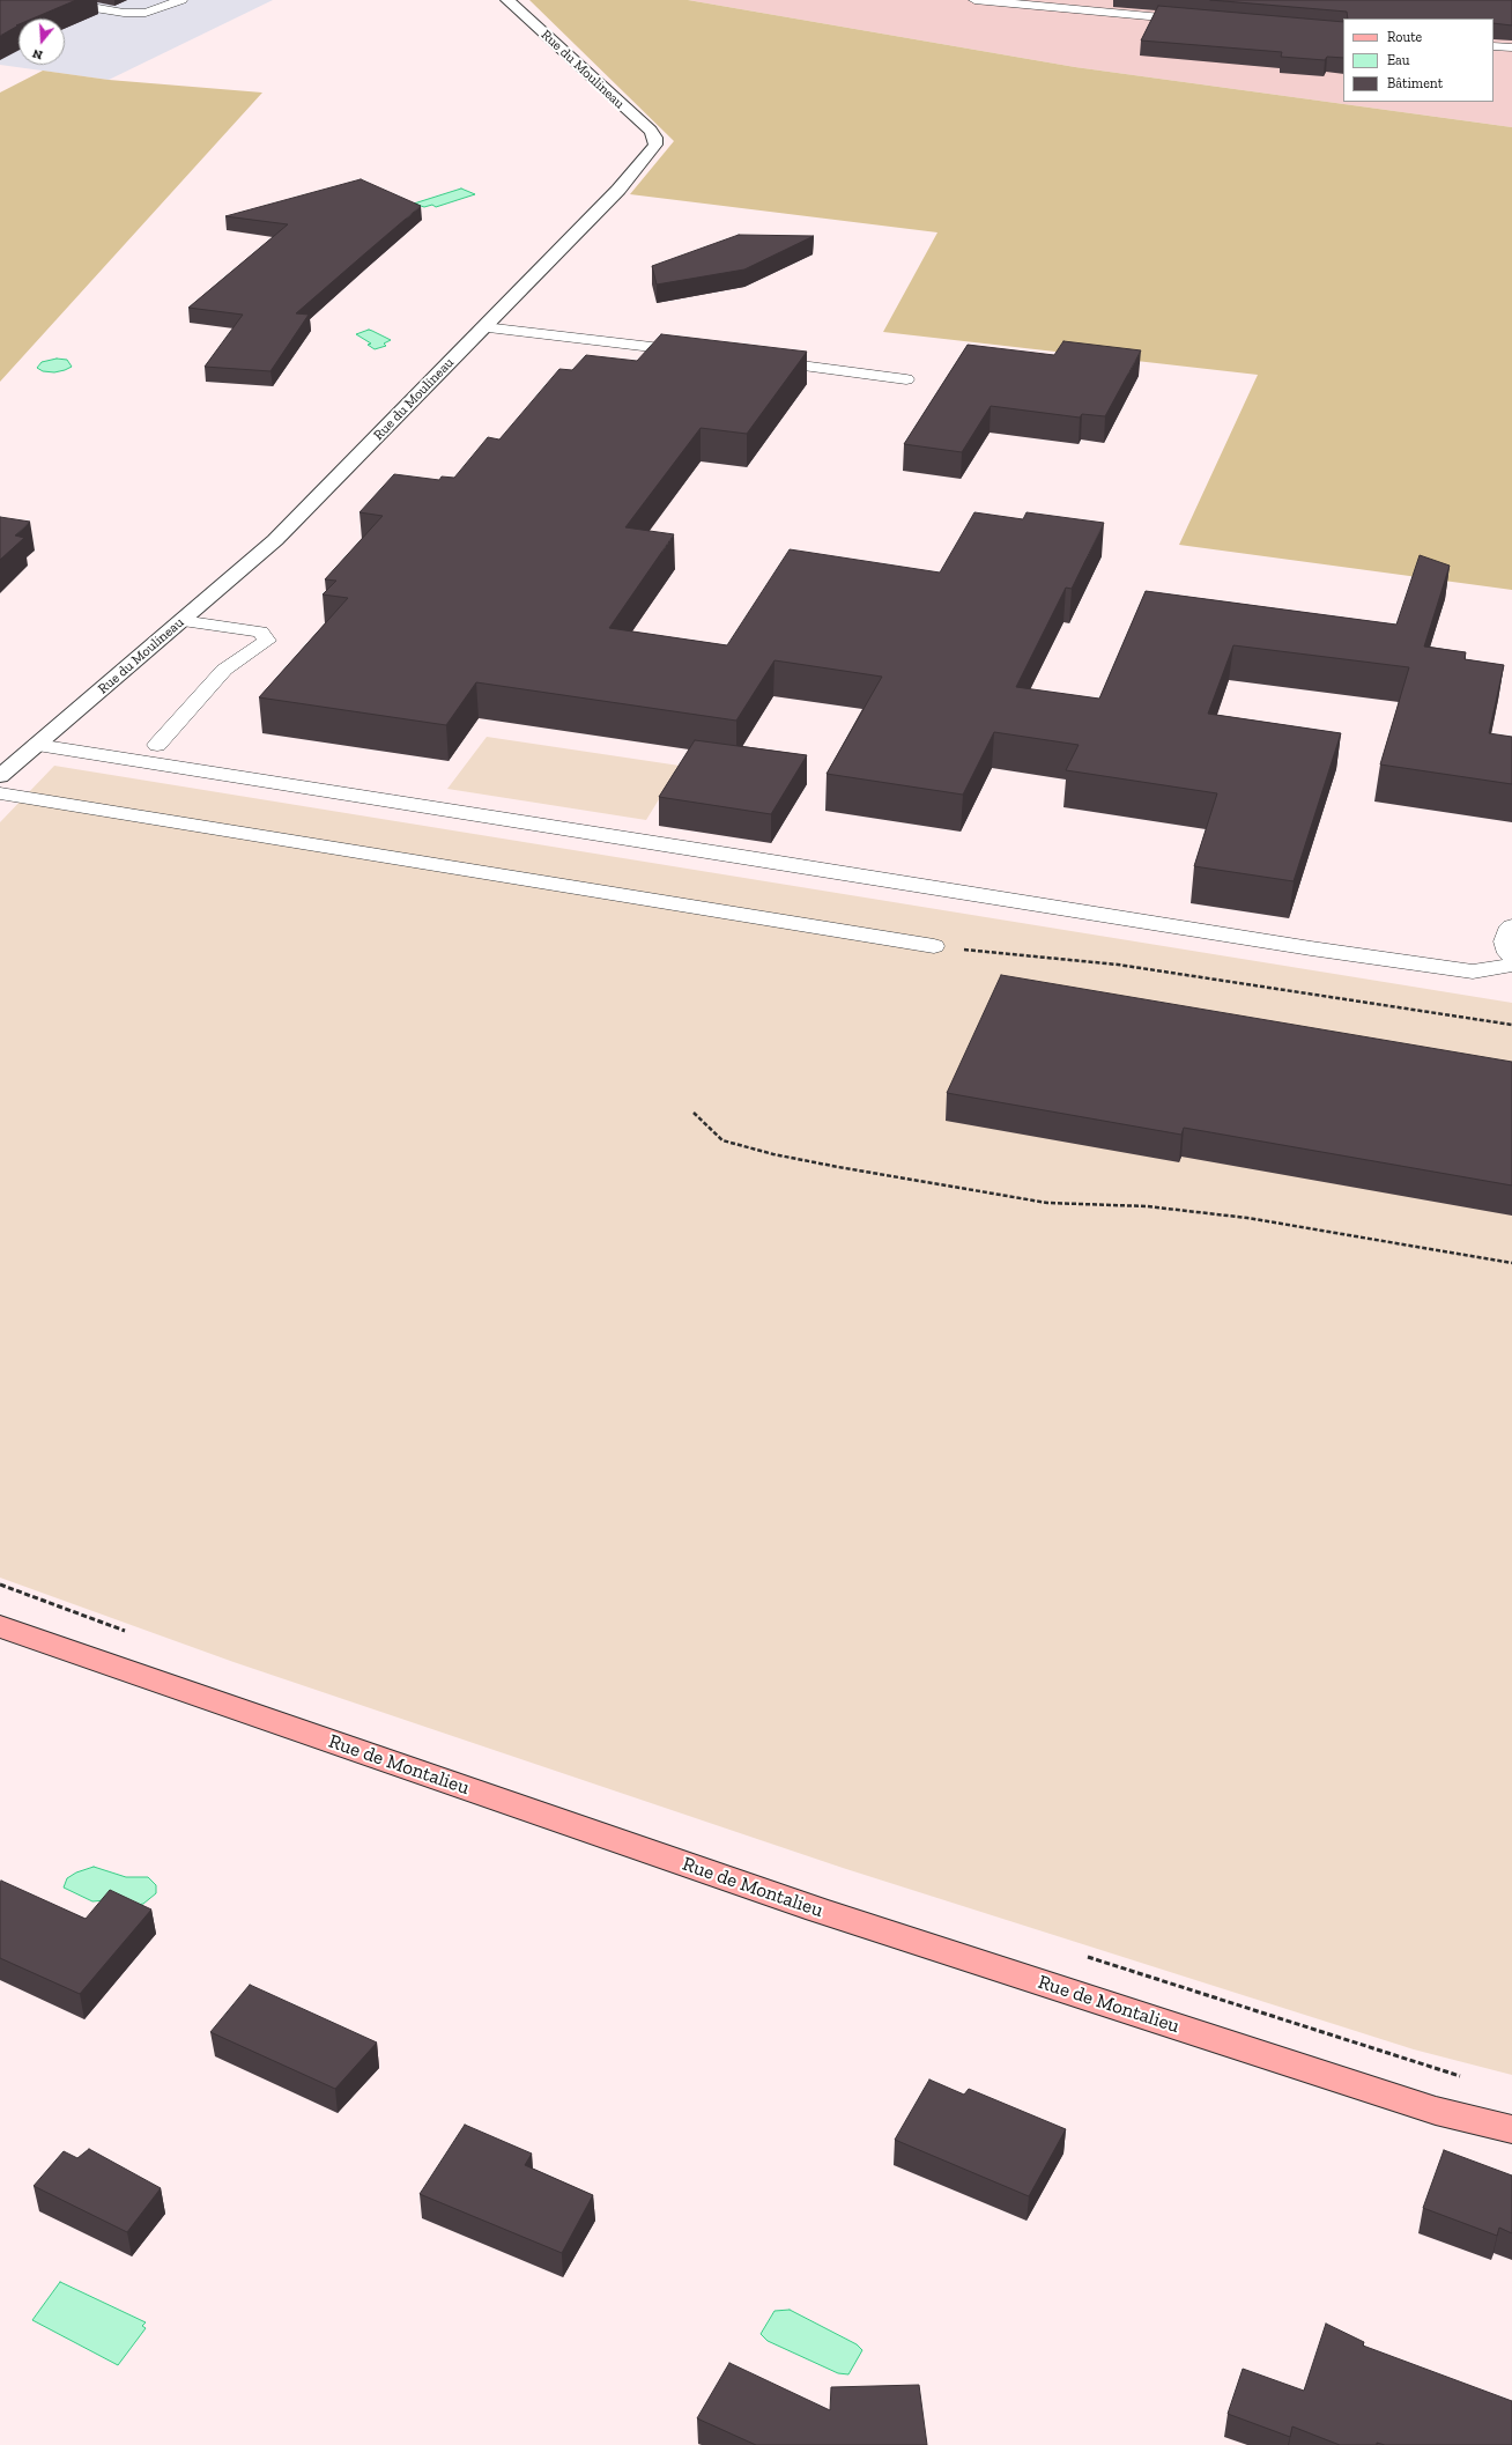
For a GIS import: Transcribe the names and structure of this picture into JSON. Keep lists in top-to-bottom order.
{
  "streets": {
    "street": ["Rue du Moulineau", "Rue de Montalieu"]
  },
  "legend": ["Route", "Eau", "Bâtiment"],
  "north": "bottom"
}
